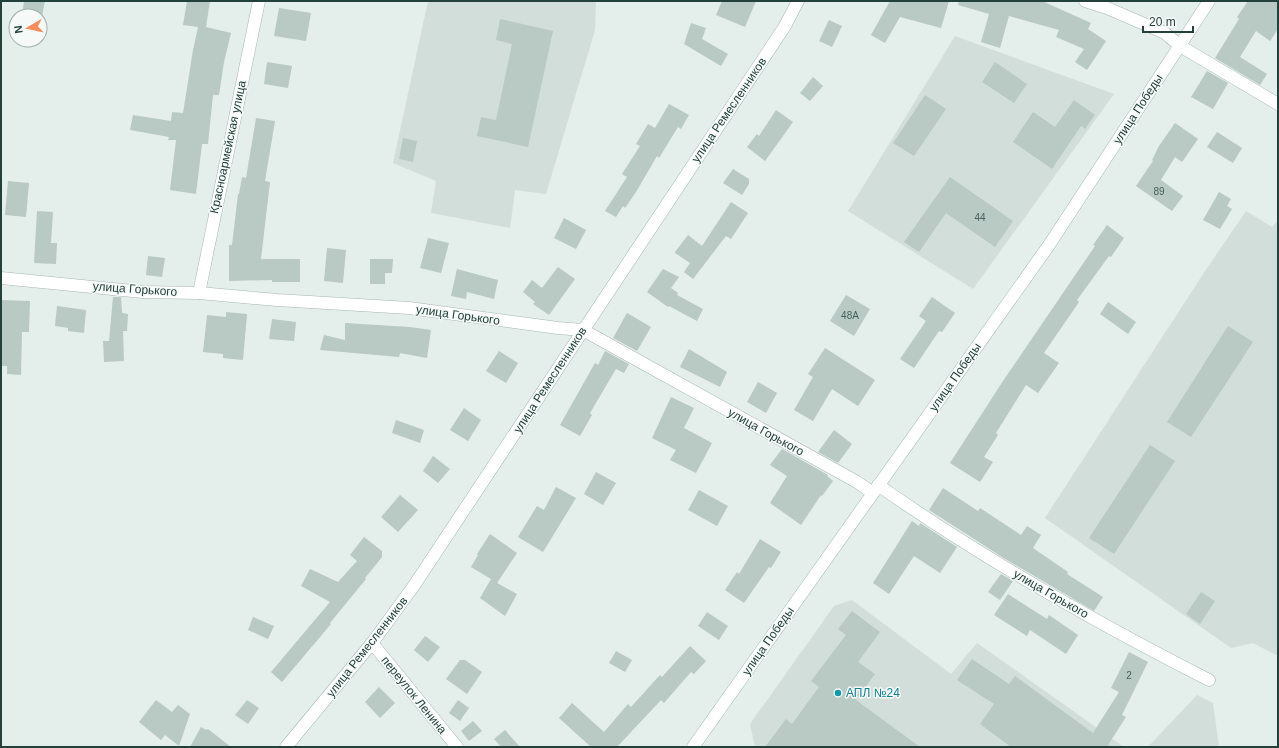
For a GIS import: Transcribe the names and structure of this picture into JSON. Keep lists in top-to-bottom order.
{
  "streets": {
    "street": [
      "улица Победы",
      "улица Ремесленников",
      "Красноармейская улица",
      "улица Горького",
      "переулок Ленина"
    ]
  },
  "crossings": [
    ["улица Победы", "улица Горького"],
    ["улица Ремесленников", "улица Горького"],
    ["улица Ремесленников", "переулок Ленина"],
    ["Красноармейская улица", "улица Горького"]
  ],
  "places": ["АПЛ №24"],
  "house_numbers": [
    "89",
    "44",
    "48А",
    "2"
  ],
  "scale_bar": "20 m",
  "north": "left"
}
